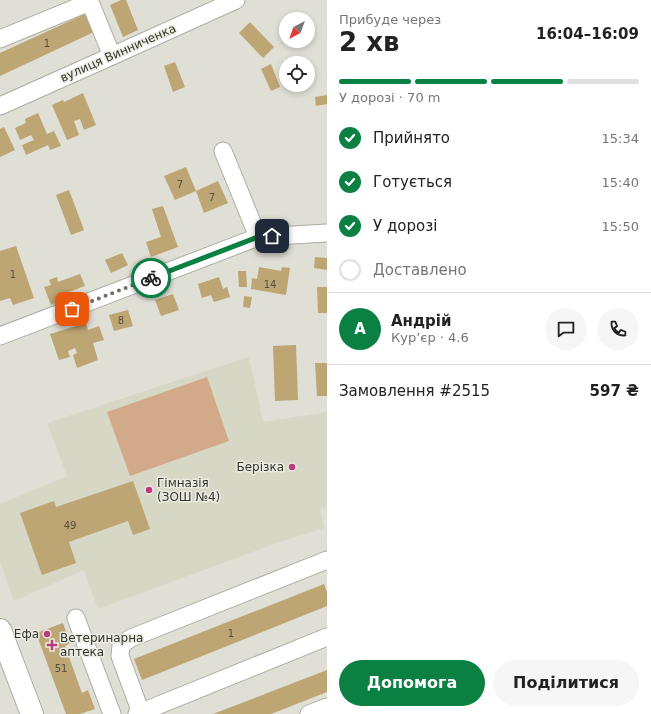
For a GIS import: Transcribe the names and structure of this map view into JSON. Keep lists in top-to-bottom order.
{
  "streets": {
    "street": ["вулиця Винниченка"]
  },
  "places": {
    "other": ["Берізка", "Гімназія (ЗОШ №4)", "Ефа"],
    "health": ["Ветеринарна аптека"]
  },
  "house_numbers": [
    "1",
    "7",
    "7",
    "1",
    "14",
    "8",
    "49",
    "1",
    "51"
  ],
  "north": "bottom left",
  "page": {
    "heading": ["2 хв", "Прибуде через", "16:04–16:09"],
    "panel": [
      "Андрій",
      "Кур’єр · 4.6",
      "Замовлення #2515",
      "597 ₴"
    ],
    "bar": "У дорозі · 70 m",
    "list": [
      ["Прийнято", "15:34"],
      ["Готується", "15:40"],
      ["У дорозі", "15:50"],
      "Доставлено"
    ],
    "round": "А",
    "buttons": ["Допомога", "Поділитися"]
  }
}
